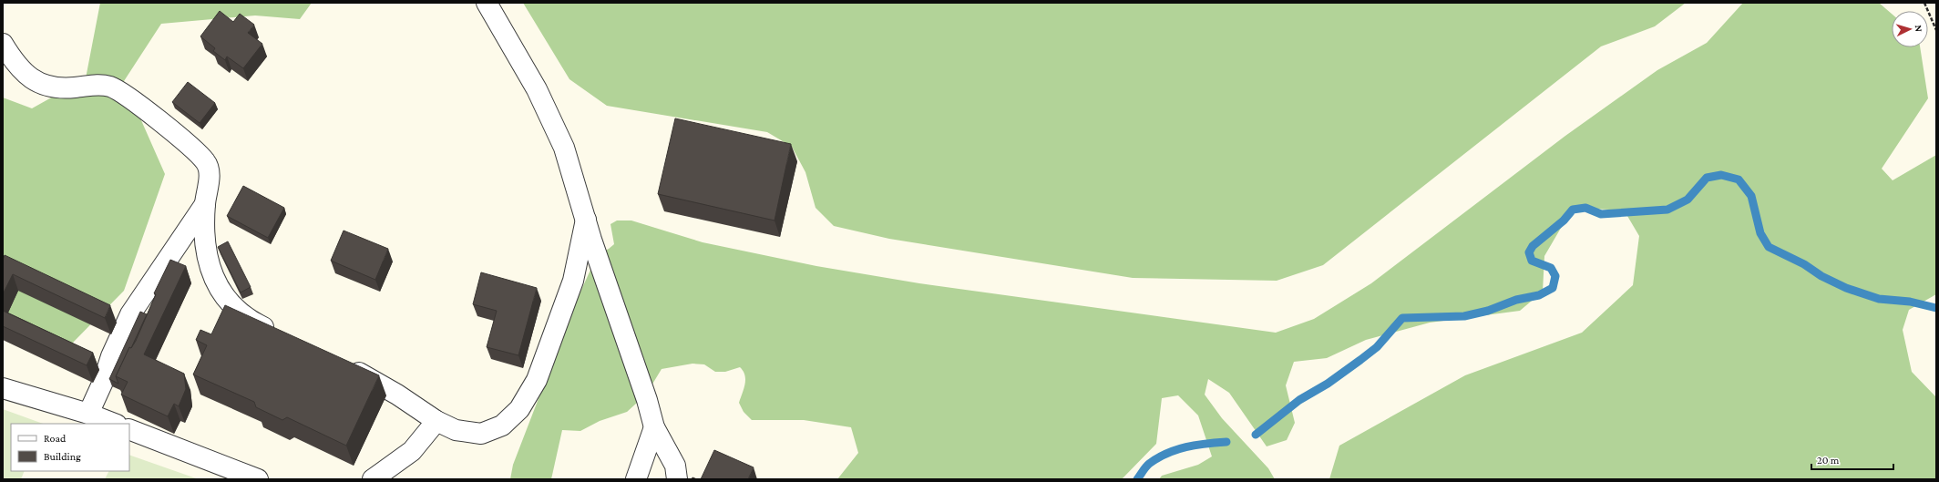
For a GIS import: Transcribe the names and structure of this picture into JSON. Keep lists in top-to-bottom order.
{
  "legend": ["Road", "Building"],
  "scale_bar": "20 m",
  "north": "right"
}
